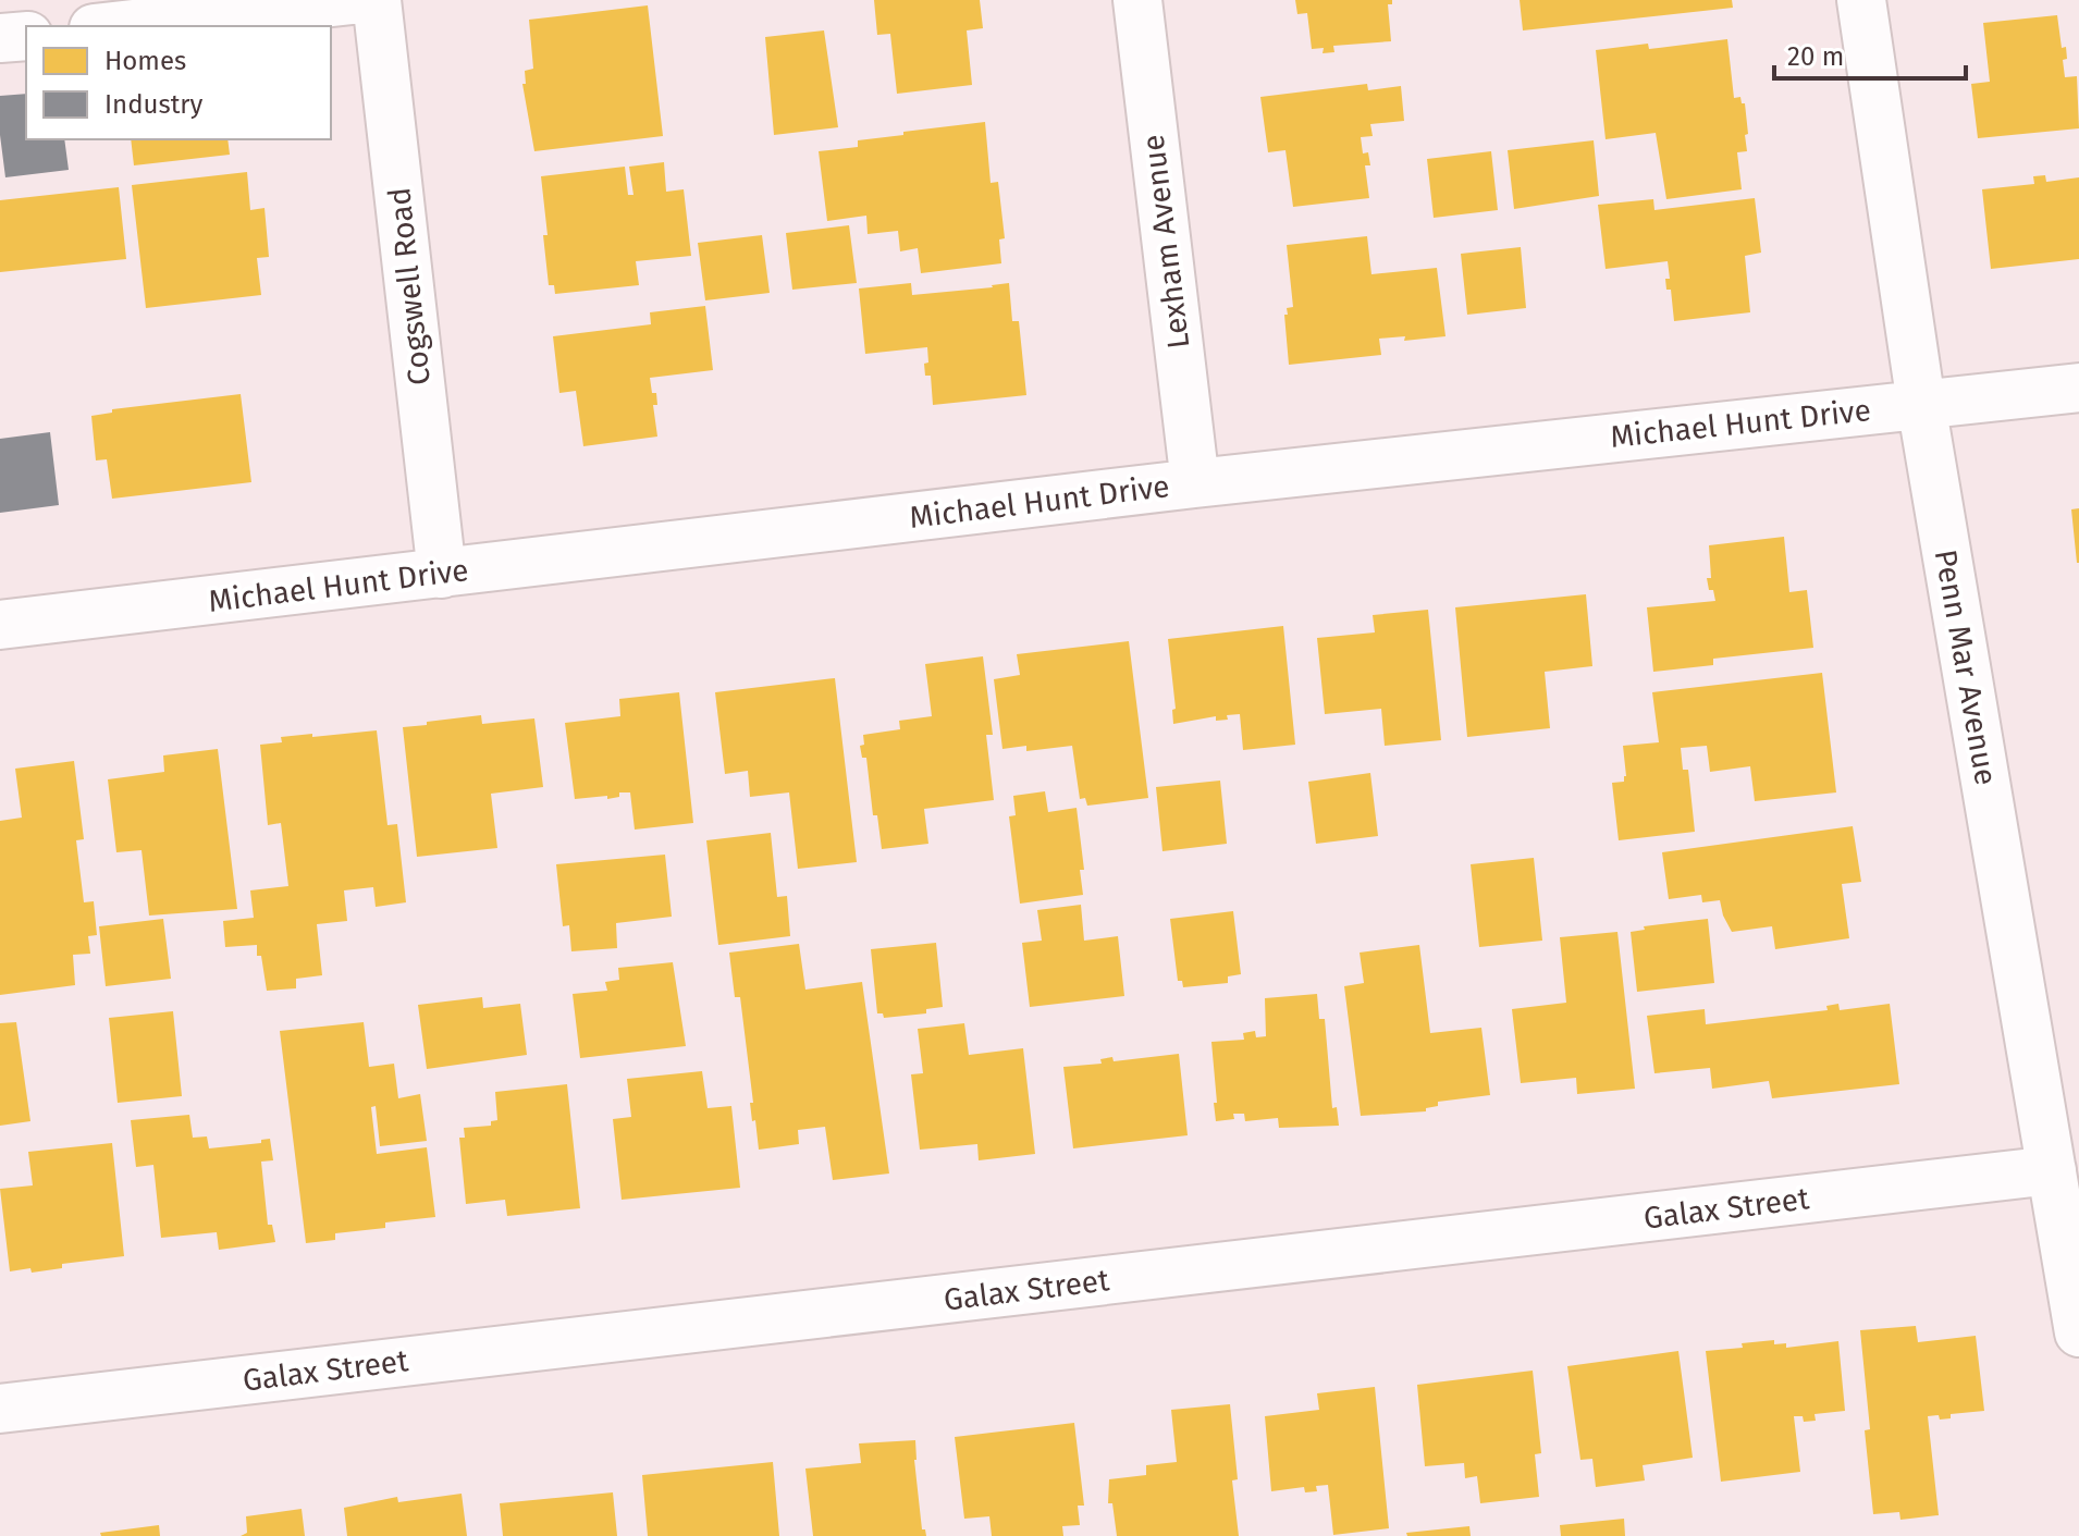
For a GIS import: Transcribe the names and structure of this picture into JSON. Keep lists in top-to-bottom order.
{
  "streets": {
    "street": [
      "Lexham Avenue",
      "Cogswell Road",
      "Michael Hunt Drive",
      "Penn Mar Avenue",
      "Galax Street"
    ]
  },
  "crossings": [
    ["Lexham Avenue", "Michael Hunt Drive"],
    ["Cogswell Road", "Michael Hunt Drive"],
    ["Michael Hunt Drive", "Penn Mar Avenue"],
    ["Penn Mar Avenue", "Galax Street"]
  ],
  "legend": ["Homes", "Industry"],
  "scale_bar": "20 m"
}
